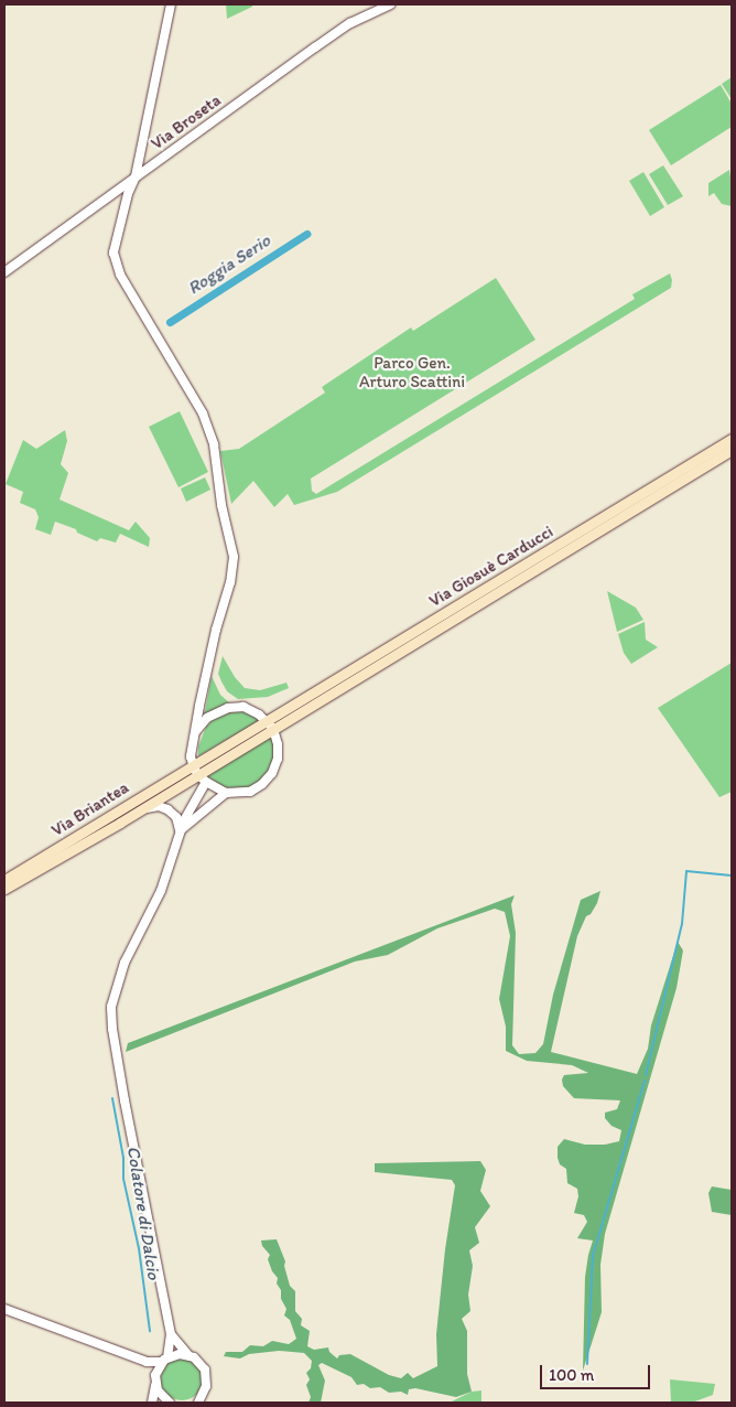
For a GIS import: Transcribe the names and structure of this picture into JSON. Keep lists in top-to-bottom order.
{
  "streets": {
    "main road": ["Via Giosuè Carducci", "Via Briantea"],
    "street": ["Via Broseta"]
  },
  "crossings": [
    ["Via Giosuè Carducci", "Via Briantea"]
  ],
  "water": ["Roggia Serio", "Colatore di Dalcio"],
  "parks": ["Parco Gen. Arturo Scattini"],
  "scale_bar": "100 m"
}
